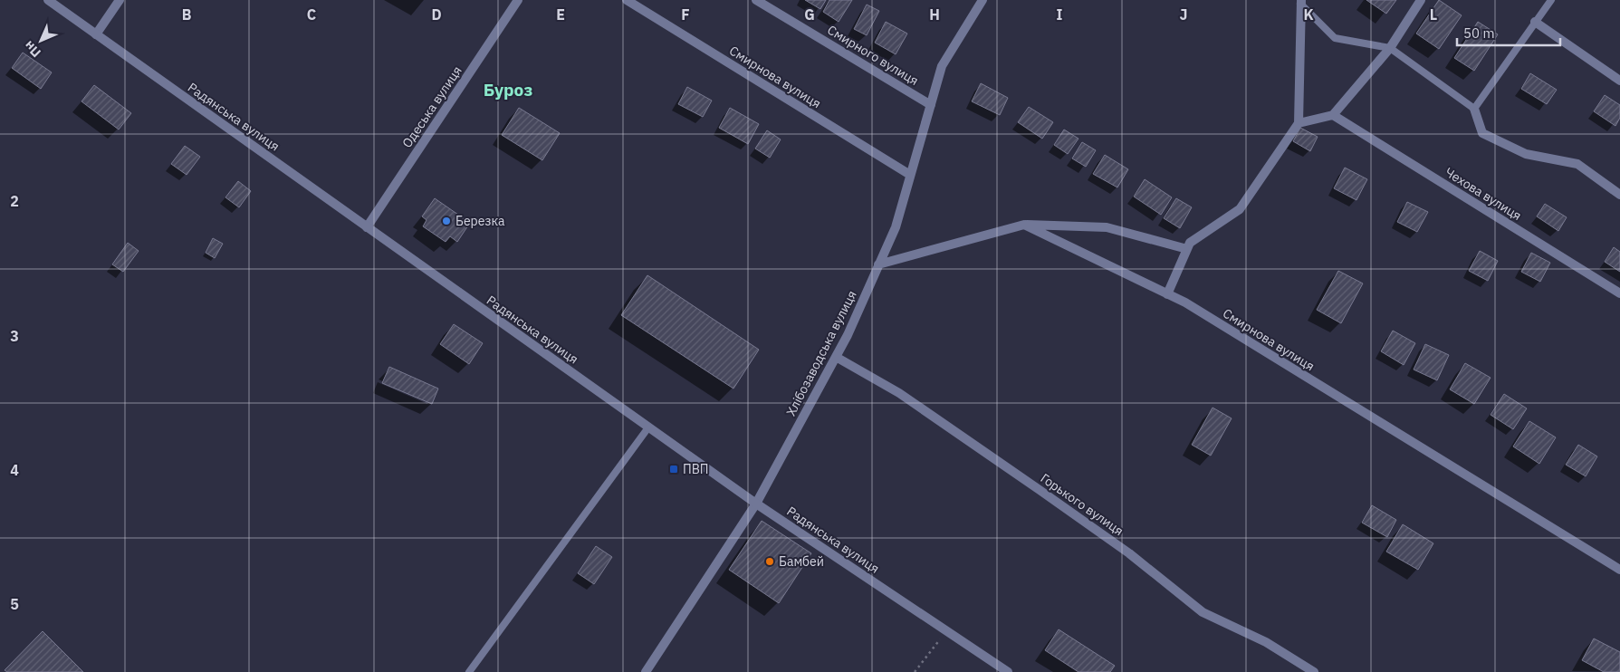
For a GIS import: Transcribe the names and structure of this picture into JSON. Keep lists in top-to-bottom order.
{
  "streets": {
    "street": [
      "Смирного вулиця",
      "Смирнова вулиця",
      "Одеська вулиця",
      "Радянська вулиця",
      "Чехова вулиця",
      "Хлібозаводська вулиця",
      "Горького вулиця"
    ]
  },
  "crossings": [
    ["Смирного вулиця", "Хлібозаводська вулиця"],
    ["Смирнова вулиця", "Хлібозаводська вулиця"],
    ["Одеська вулиця", "Радянська вулиця"],
    ["Радянська вулиця", "Хлібозаводська вулиця"],
    ["Хлібозаводська вулиця", "Горького вулиця"]
  ],
  "districts": ["Буроз"],
  "places": {
    "other": ["Березка", "Бамбей"],
    "transit": ["ПВП"]
  },
  "scale_bar": "50 m",
  "north": "bottom left",
  "grid": {
    "columns": [
      "B",
      "C",
      "D",
      "E",
      "F",
      "G",
      "H",
      "I",
      "J",
      "K",
      "L"
    ],
    "rows": [
      "2",
      "3",
      "4",
      "5"
    ]
  }
}
